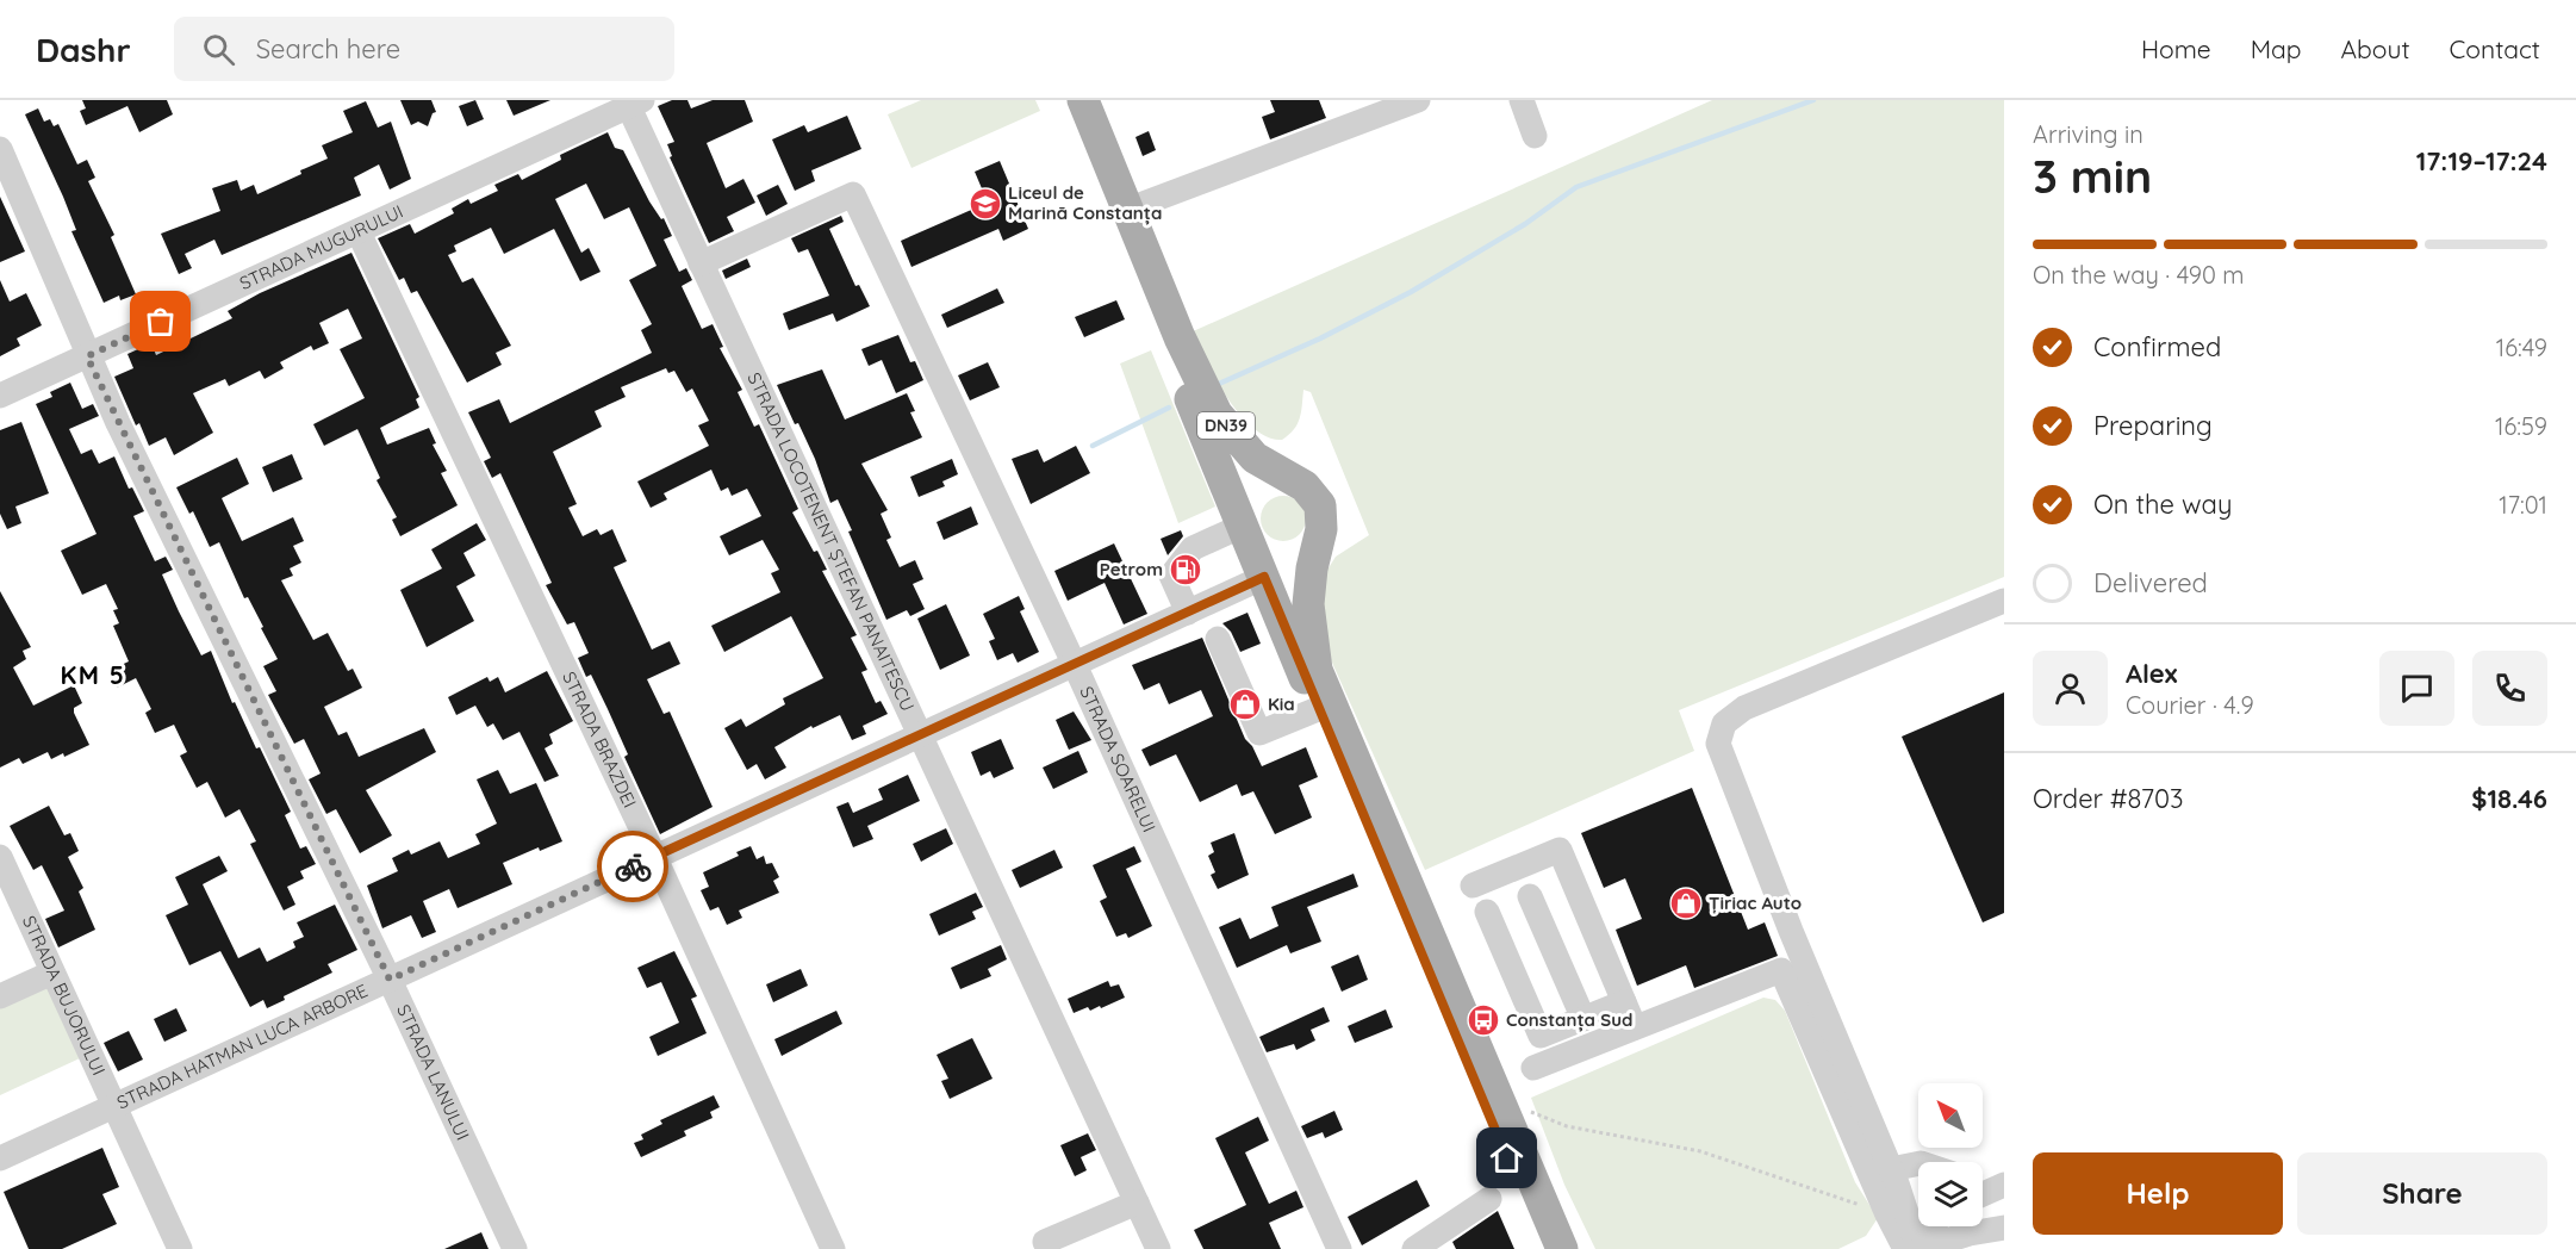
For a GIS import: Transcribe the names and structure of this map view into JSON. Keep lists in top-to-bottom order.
{
  "streets": {
    "main road": ["DN39"],
    "street": [
      "STRADA MUGURULUI",
      "STRADA LOCOTENENT ȘTEFAN PANAITESCU",
      "STRADA BRAZDEI",
      "STRADA SOARELUI",
      "STRADA BUJORULUI",
      "STRADA HATMAN LUCA ARBORE",
      "STRADA LANULUI"
    ]
  },
  "crossings": [
    ["STRADA MUGURULUI", "STRADA LOCOTENENT ȘTEFAN PANAITESCU"],
    ["STRADA MUGURULUI", "STRADA BRAZDEI"],
    ["STRADA MUGURULUI", "STRADA LANULUI"],
    ["DN39", "STRADA HATMAN LUCA ARBORE"],
    ["STRADA LOCOTENENT ȘTEFAN PANAITESCU", "STRADA SOARELUI"],
    ["STRADA LOCOTENENT ȘTEFAN PANAITESCU", "STRADA HATMAN LUCA ARBORE"],
    ["STRADA BRAZDEI", "STRADA HATMAN LUCA ARBORE"],
    ["STRADA SOARELUI", "STRADA HATMAN LUCA ARBORE"],
    ["STRADA BUJORULUI", "STRADA HATMAN LUCA ARBORE"],
    ["STRADA HATMAN LUCA ARBORE", "STRADA LANULUI"]
  ],
  "districts": ["KM 5"],
  "places": {
    "school or university": ["Liceul de Marină Constanța"],
    "fuel station": ["Petrom"],
    "shop": ["Kia", "Țiriac Auto"],
    "bus stop": ["Constanța Sud"]
  },
  "north": "top left",
  "page": {
    "header": "Dashr",
    "search": "Search here",
    "nav": [
      "Home",
      "Map",
      "About",
      "Contact"
    ],
    "heading": ["3 min", "Arriving in", "17:19–17:24"],
    "panel": [
      "Alex",
      "Courier · 4.9",
      "Order #8703",
      "$18.46"
    ],
    "bar": "On the way · 490 m",
    "list": [
      ["Confirmed", "16:49"],
      ["Preparing", "16:59"],
      ["On the way", "17:01"],
      "Delivered"
    ],
    "buttons": ["Help", "Share"]
  }
}
